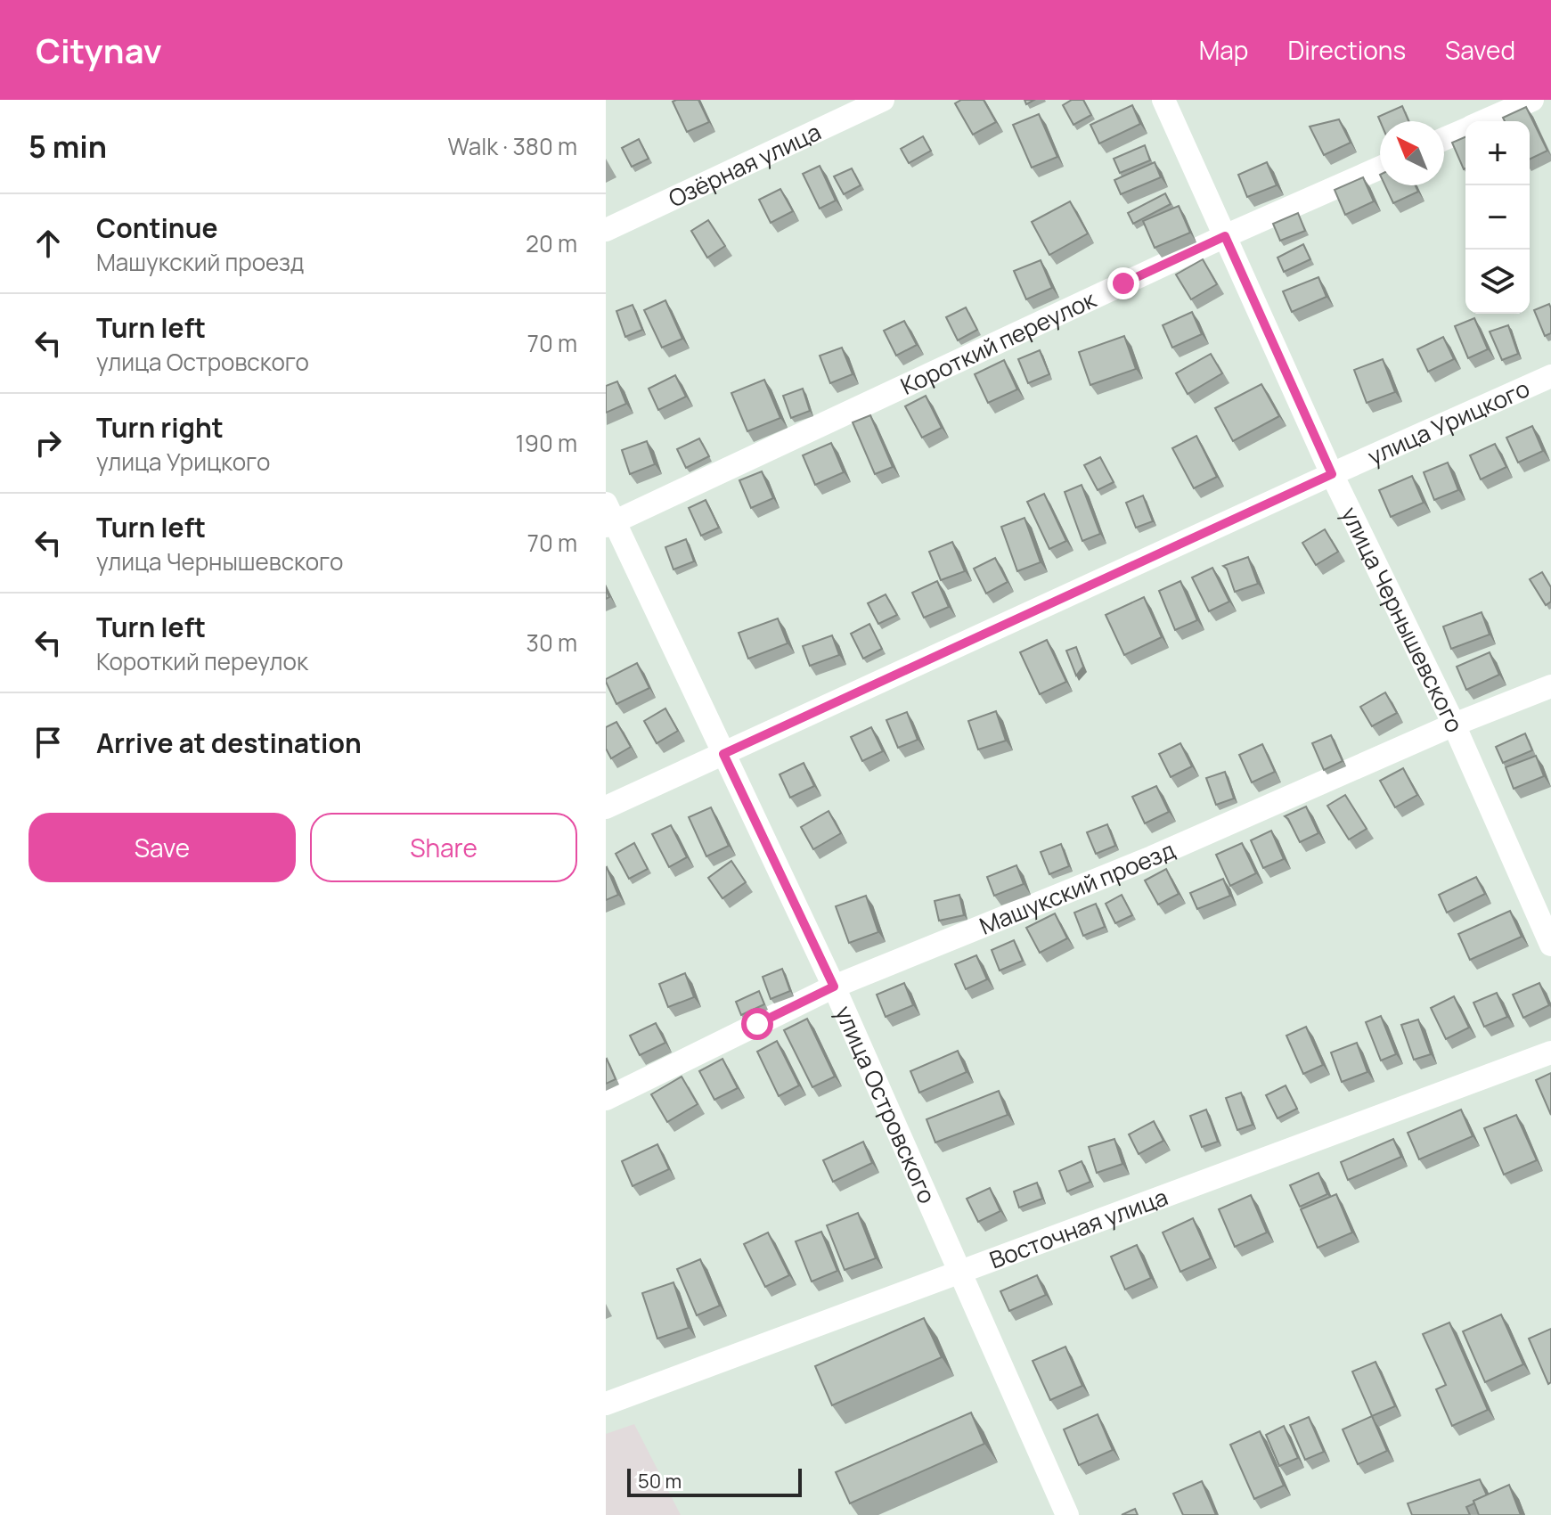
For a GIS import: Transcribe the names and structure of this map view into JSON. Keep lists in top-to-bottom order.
{
  "streets": {
    "street": [
      "Озёрная улица",
      "Короткий переулок",
      "улица Урицкого",
      "улица Чернышевского",
      "Машукский проезд",
      "улица Островского",
      "Восточная улица"
    ]
  },
  "crossings": [
    ["Короткий переулок", "улица Чернышевского"],
    ["Короткий переулок", "улица Островского"],
    ["улица Урицкого", "улица Чернышевского"],
    ["улица Урицкого", "улица Островского"],
    ["улица Чернышевского", "Машукский проезд"],
    ["Машукский проезд", "улица Островского"],
    ["улица Островского", "Восточная улица"]
  ],
  "scale_bar": "50 m",
  "north": "top left",
  "page": {
    "header": "Citynav",
    "nav": ["Map", "Directions", "Saved"],
    "heading": ["5 min", "Walk · 380 m"],
    "map_buttons": ["+", "−"],
    "list": [
      ["Continue", "Машукский проезд", "20 m"],
      ["Turn left", "улица Островского", "70 m"],
      ["Turn right", "улица Урицкого", "190 m"],
      ["Turn left", "улица Чернышевского", "70 m"],
      ["Turn left", "Короткий переулок", "30 m"],
      "Arrive at destination"
    ],
    "buttons": ["Save", "Share"],
    "scale": "50 m"
  }
}
